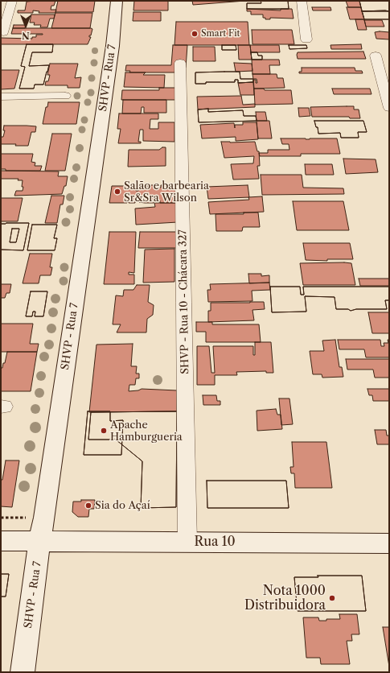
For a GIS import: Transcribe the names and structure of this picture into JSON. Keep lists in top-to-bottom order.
{
  "streets": {
    "street": ["SHVP - Rua 7", "SHVP - Rua 10 - Chácara 327", "Rua 10"]
  },
  "crossings": [
    ["SHVP - Rua 7", "Rua 10"],
    ["SHVP - Rua 10 - Chácara 327", "Rua 10"]
  ],
  "places": [
    "Smart Fit",
    "Salão e barbearia Sr&Sra Wilson",
    "Apache Hamburgueria",
    "Sia do Açaí",
    "Nota 1000 Distribuidora"
  ],
  "north": "bottom"
}
